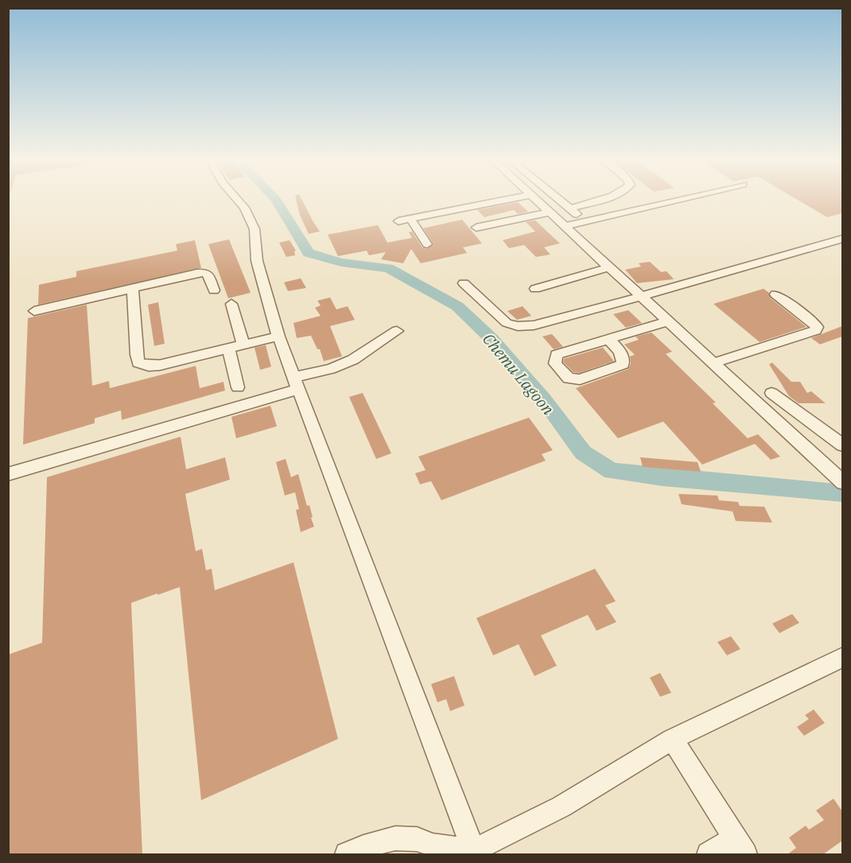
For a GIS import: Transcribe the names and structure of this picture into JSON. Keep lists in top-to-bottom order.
{
  "water": ["Chemu Lagoon"]
}
